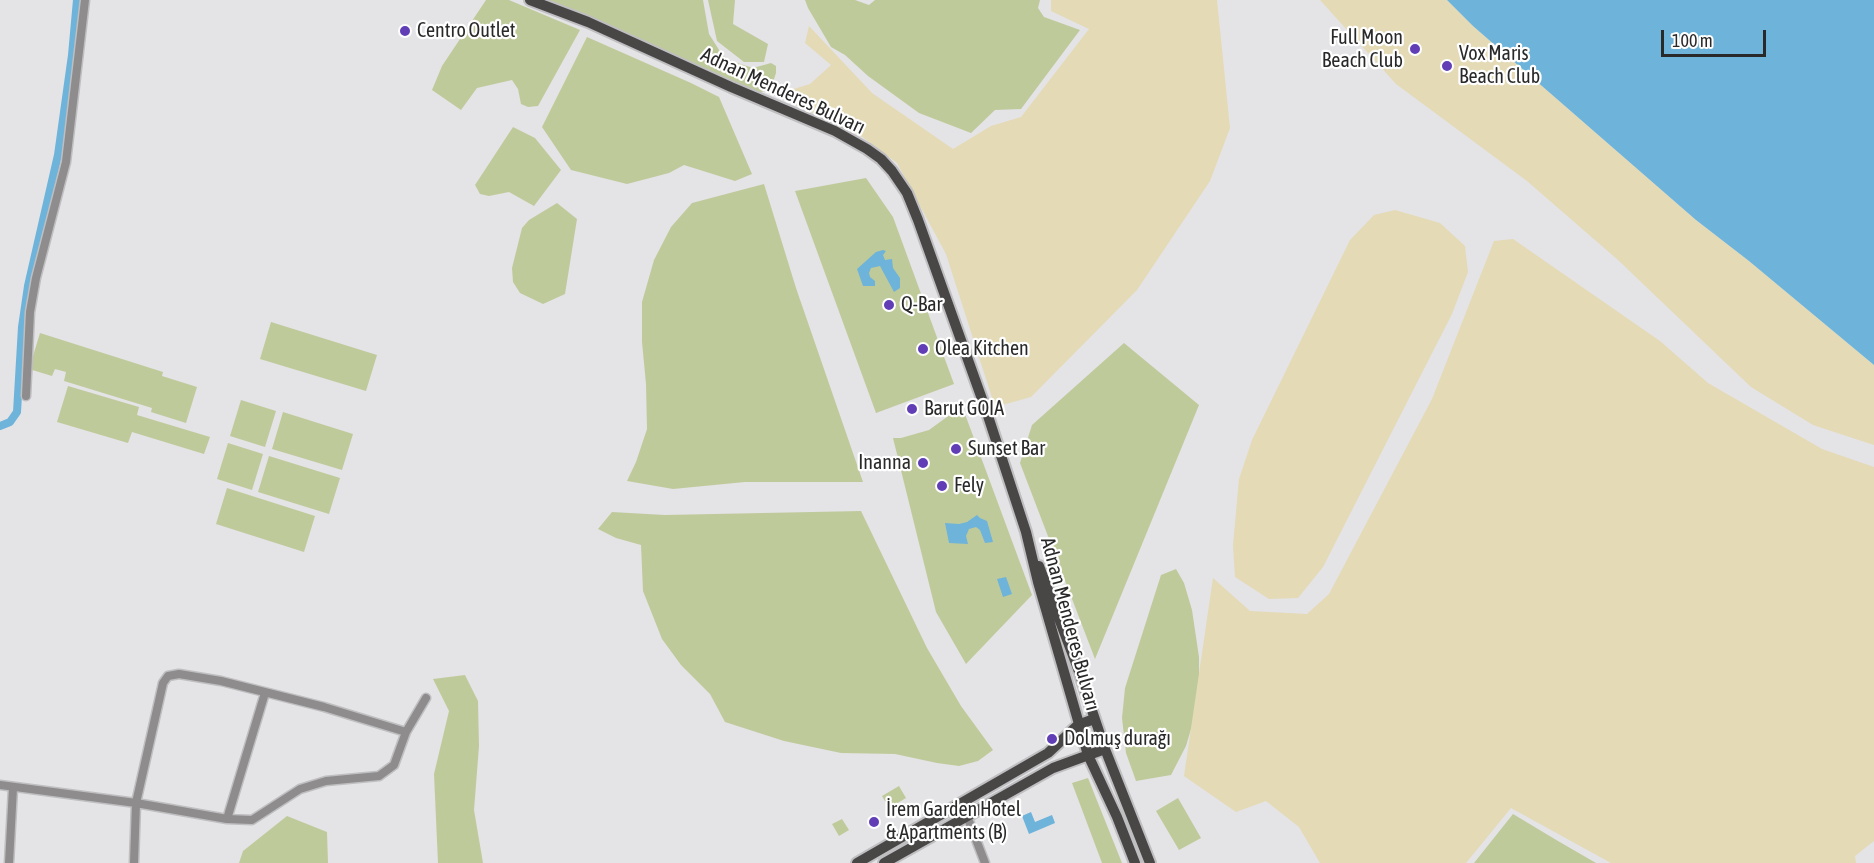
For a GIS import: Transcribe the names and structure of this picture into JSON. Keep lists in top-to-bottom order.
{
  "streets": {
    "main road": ["Adnan Menderes Bulvarı"]
  },
  "places": [
    "Centro Outlet",
    "Full Moon Beach Club",
    "Vox Maris Beach Club",
    "Q-Bar",
    "Olea Kitchen",
    "Barut GOIA",
    "Sunset Bar",
    "Inanna",
    "Fely",
    "Dolmuş durağı",
    "İrem Garden Hotel & Apartments (B)"
  ],
  "scale_bar": "100 m"
}
